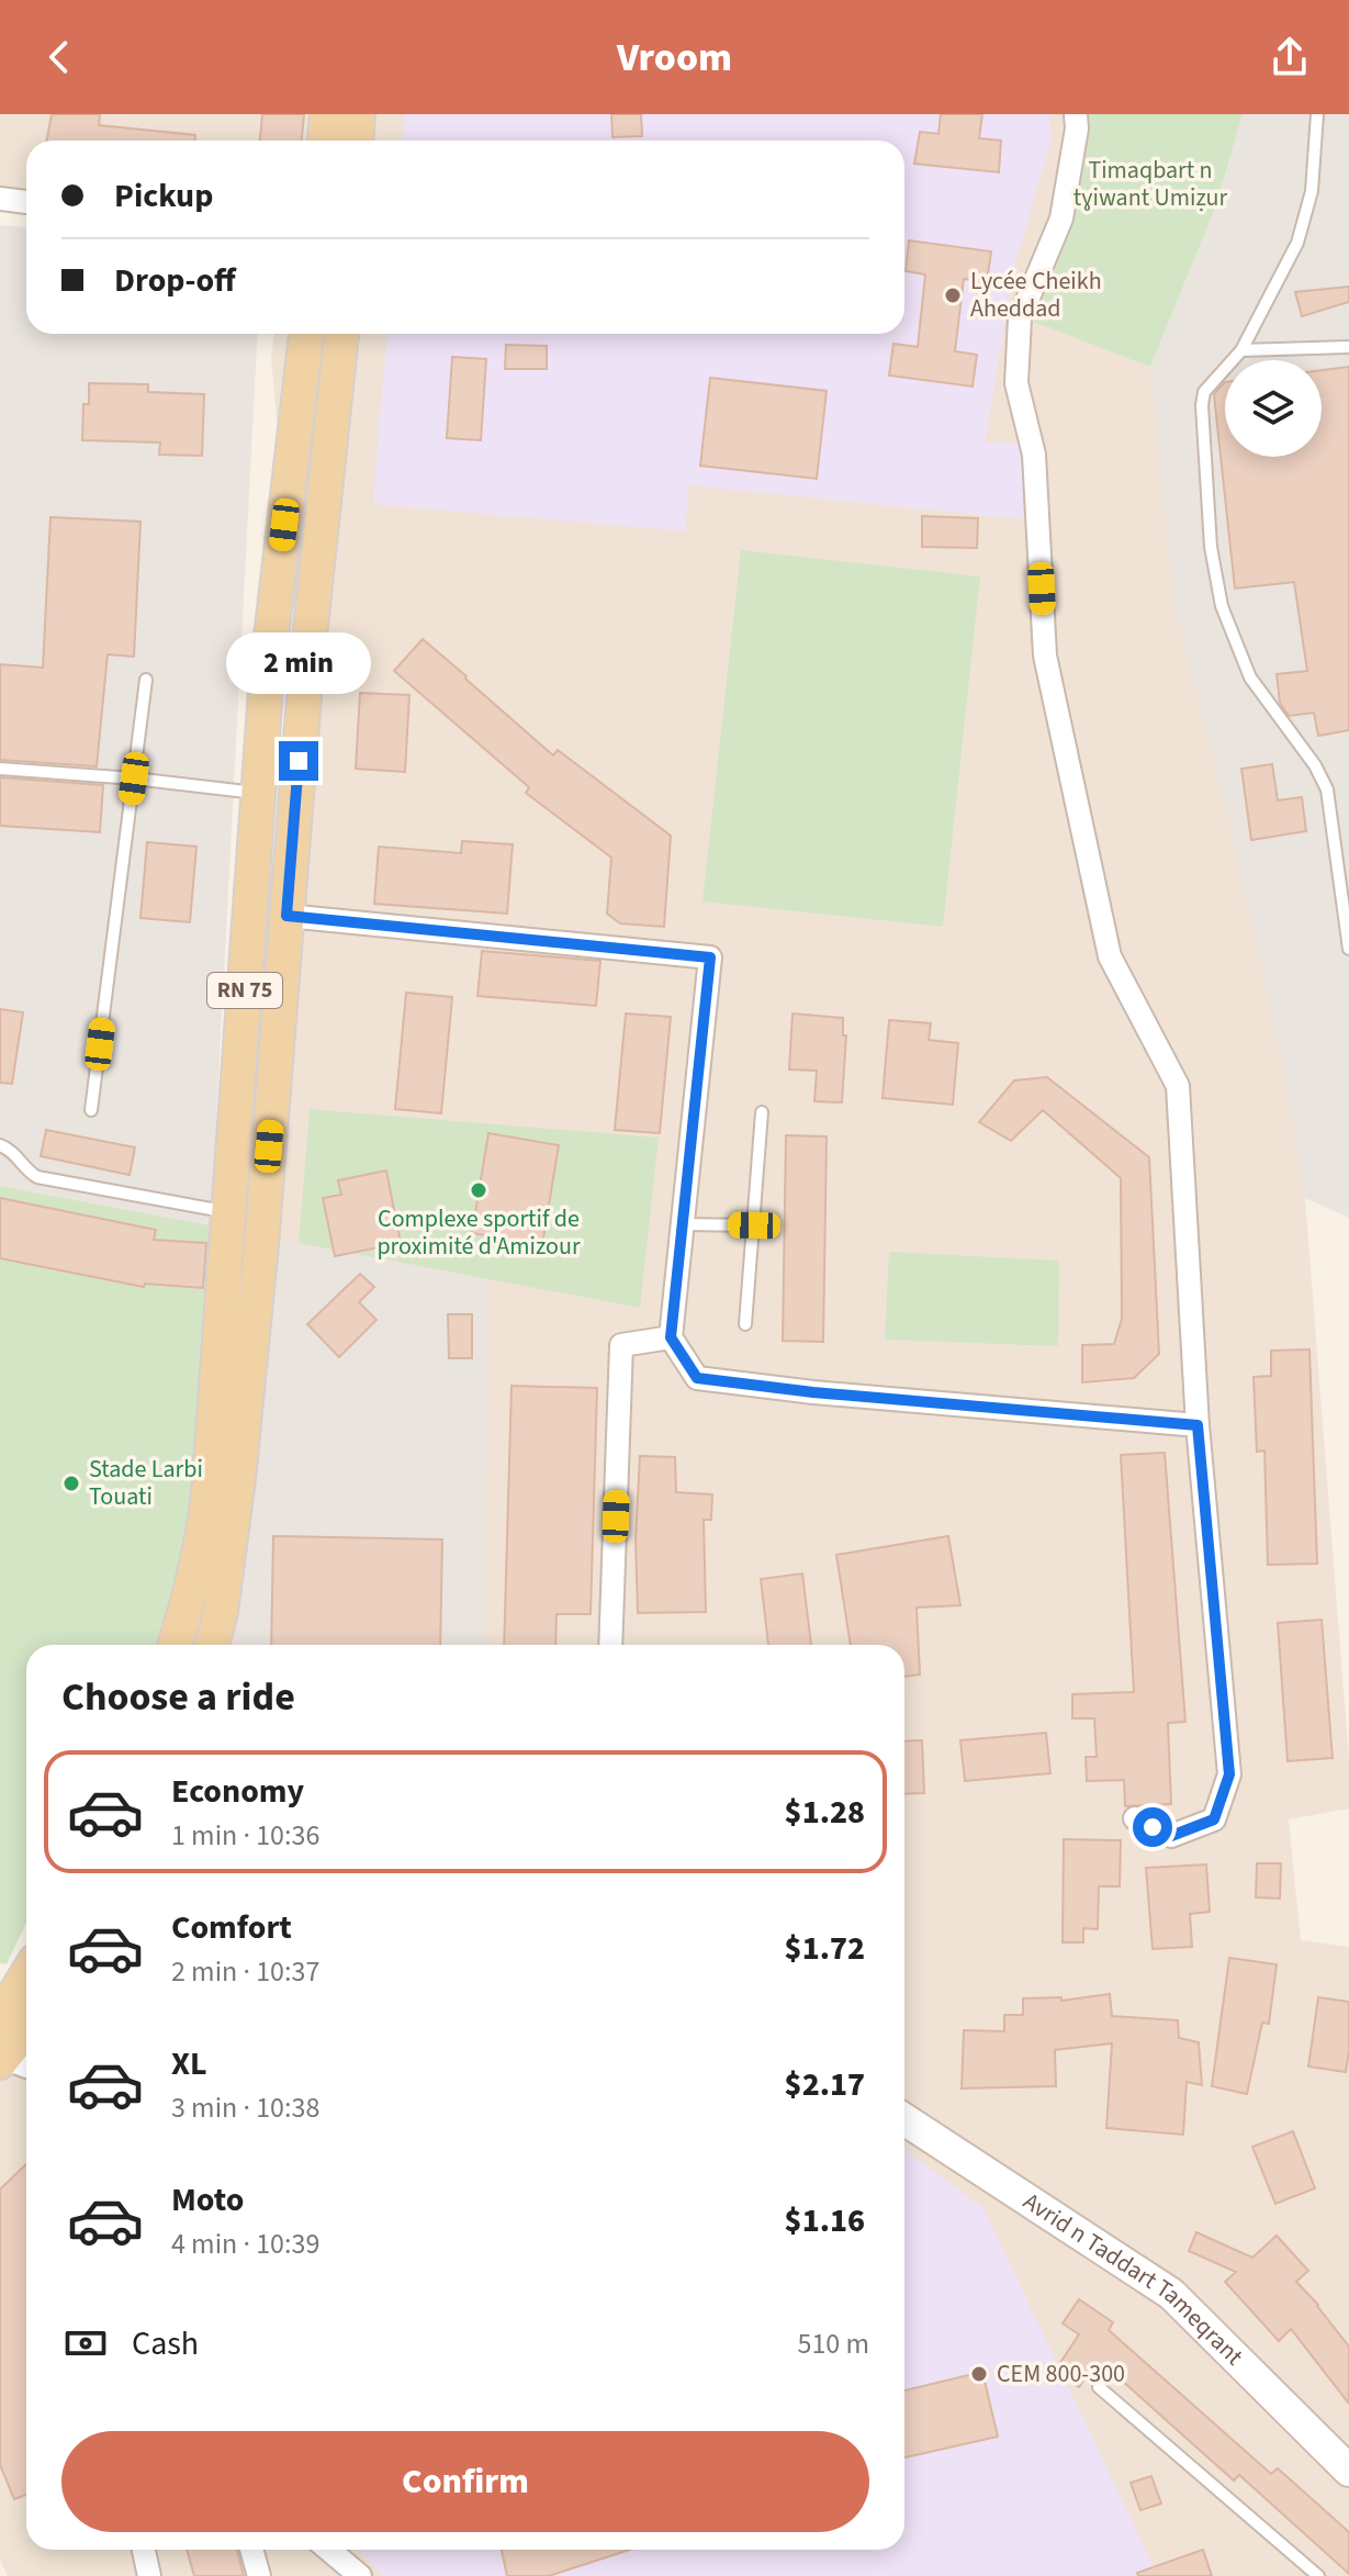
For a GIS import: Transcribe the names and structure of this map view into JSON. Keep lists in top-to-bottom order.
{
  "streets": {
    "main road": ["RN 75", "Avrid n Taddart Tameqrant"]
  },
  "parks": ["Timaqbart n tɣiwant Umiẓur"],
  "places": [
    "Lycée Cheikh Aheddad",
    "Complexe sportif de proximité d'Amizour",
    "Stade Larbi Touati",
    "CEM 800-300"
  ],
  "page": {
    "header": "Vroom",
    "banner": ["Pickup", "Drop-off"],
    "bubble": "2 min",
    "heading": "Choose a ride",
    "list": [
      {
        "name": "Economy",
        "note": "1 min · 10:36",
        "value": "$1.28"
      },
      {
        "name": "Comfort",
        "note": "2 min · 10:37",
        "value": "$1.72"
      },
      {
        "name": "XL",
        "note": "3 min · 10:38",
        "value": "$2.17"
      },
      {
        "name": "Moto",
        "note": "4 min · 10:39",
        "value": "$1.16"
      }
    ],
    "pay": ["Cash", "510 m"],
    "buttons": "Confirm"
  }
}
